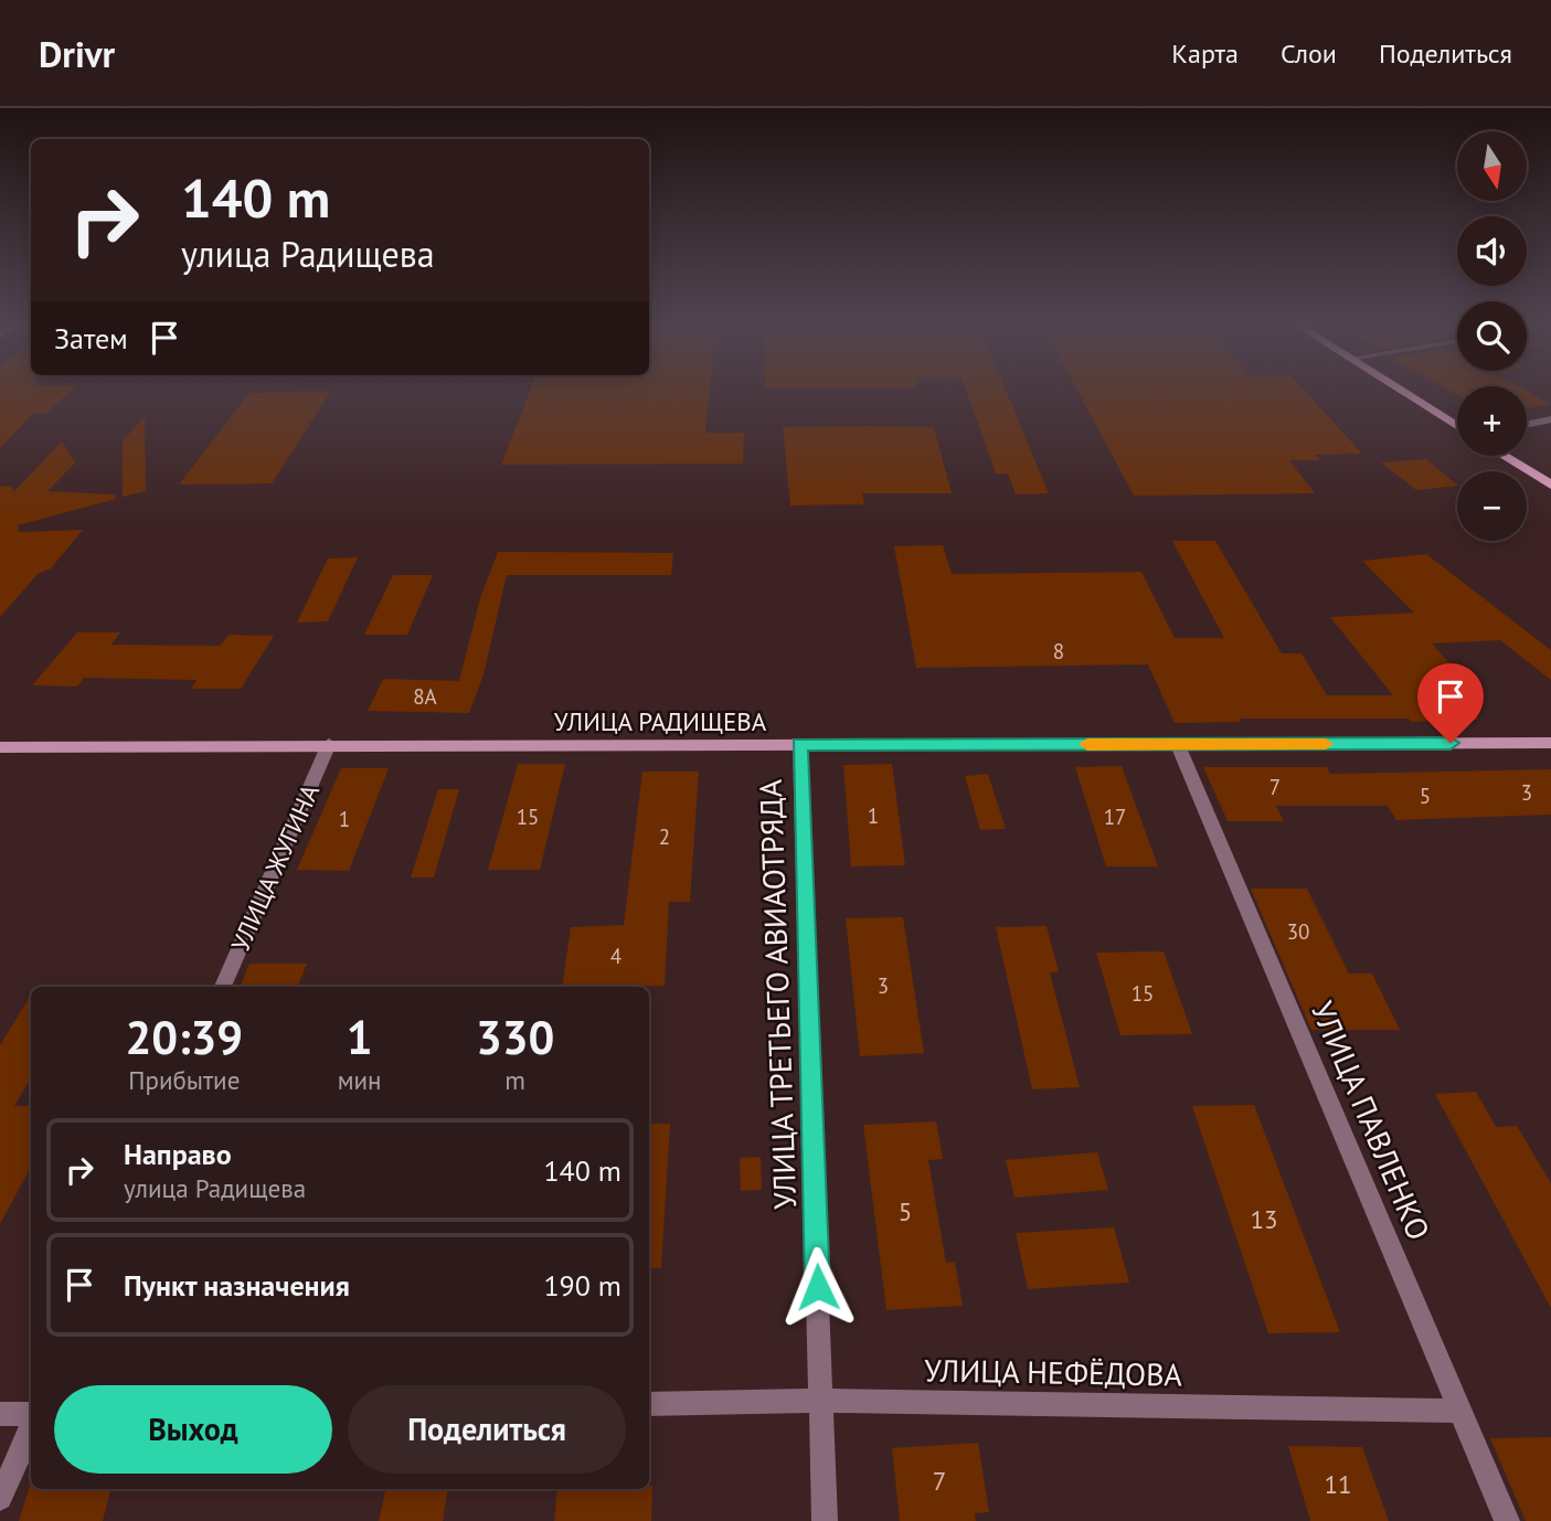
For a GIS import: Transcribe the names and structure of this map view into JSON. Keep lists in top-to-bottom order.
{
  "streets": {
    "street": [
      "УЛИЦА РАДИЩЕВА",
      "УЛИЦА ЖУГИНА",
      "УЛИЦА ТРЕТЬЕГО АВИАОТРЯДА",
      "УЛИЦА ПАВЛЕНКО",
      "УЛИЦА НЕФЁДОВА"
    ]
  },
  "crossings": [
    ["УЛИЦА РАДИЩЕВА", "УЛИЦА ЖУГИНА"],
    ["УЛИЦА РАДИЩЕВА", "УЛИЦА ТРЕТЬЕГО АВИАОТРЯДА"],
    ["УЛИЦА РАДИЩЕВА", "УЛИЦА ПАВЛЕНКО"],
    ["УЛИЦА ТРЕТЬЕГО АВИАОТРЯДА", "УЛИЦА НЕФЁДОВА"],
    ["УЛИЦА ПАВЛЕНКО", "УЛИЦА НЕФЁДОВА"]
  ],
  "house_numbers": [
    "8",
    "8А",
    "7",
    "3",
    "5",
    "1",
    "15",
    "17",
    "1",
    "2",
    "30",
    "4",
    "3",
    "15",
    "5",
    "13",
    "7",
    "11"
  ],
  "north": "bottom",
  "page": {
    "header": "Drivr",
    "nav": ["Карта", "Слои", "Поделиться"],
    "map_buttons": ["+", "−"],
    "turn": ["140 m", "улица Радищева"],
    "then": "Затем",
    "eta": [
      "20:39",
      "Прибытие",
      "1",
      "мин",
      "330",
      "m"
    ],
    "list": [
      {
        "name": "Направо",
        "note": "улица Радищева",
        "value": "140 m"
      },
      {
        "name": "Пункт назначения",
        "value": "190 m"
      }
    ],
    "buttons": ["Выход", "Поделиться"]
  }
}
